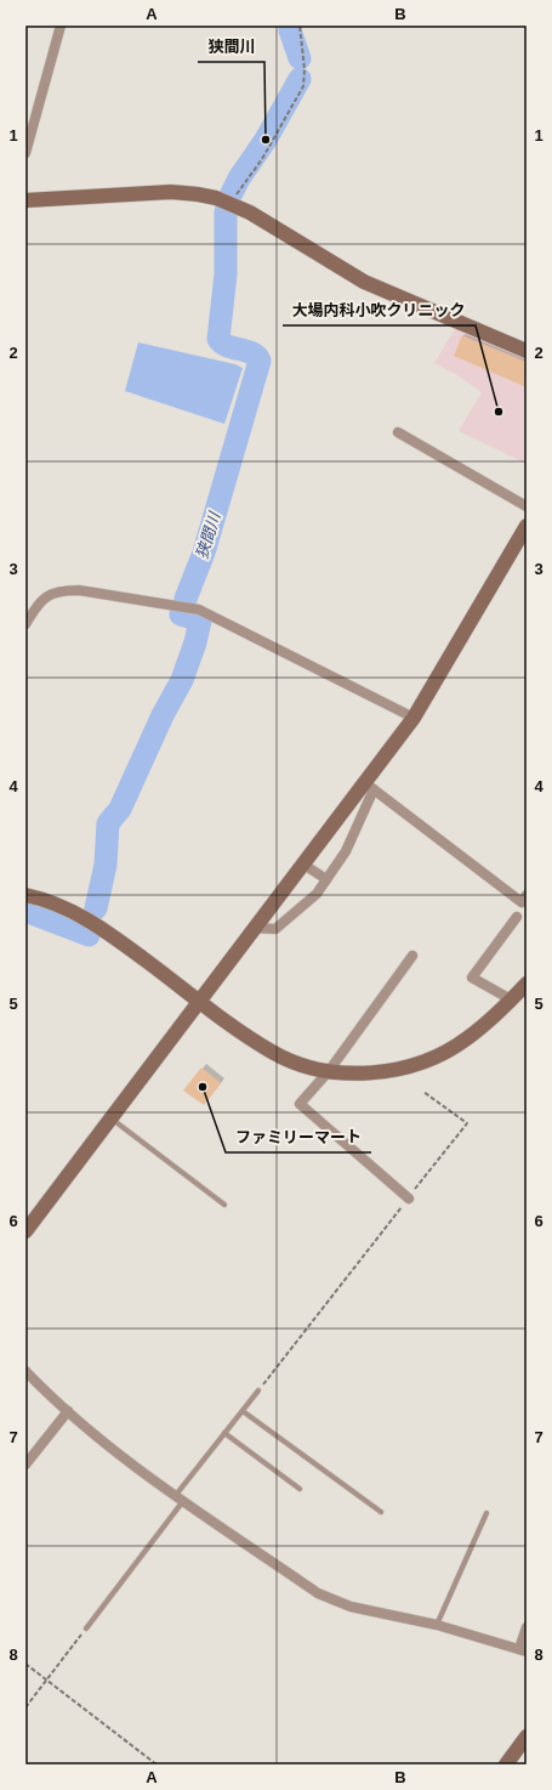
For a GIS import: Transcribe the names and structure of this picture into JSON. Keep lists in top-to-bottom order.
{
  "water": ["狭間川"],
  "places": ["狭間川", "大場内科小吹クリニック", "ファミリーマート"],
  "grid": {
    "columns": ["A", "B"],
    "rows": [
      "1",
      "2",
      "3",
      "4",
      "5",
      "6",
      "7",
      "8"
    ]
  }
}
